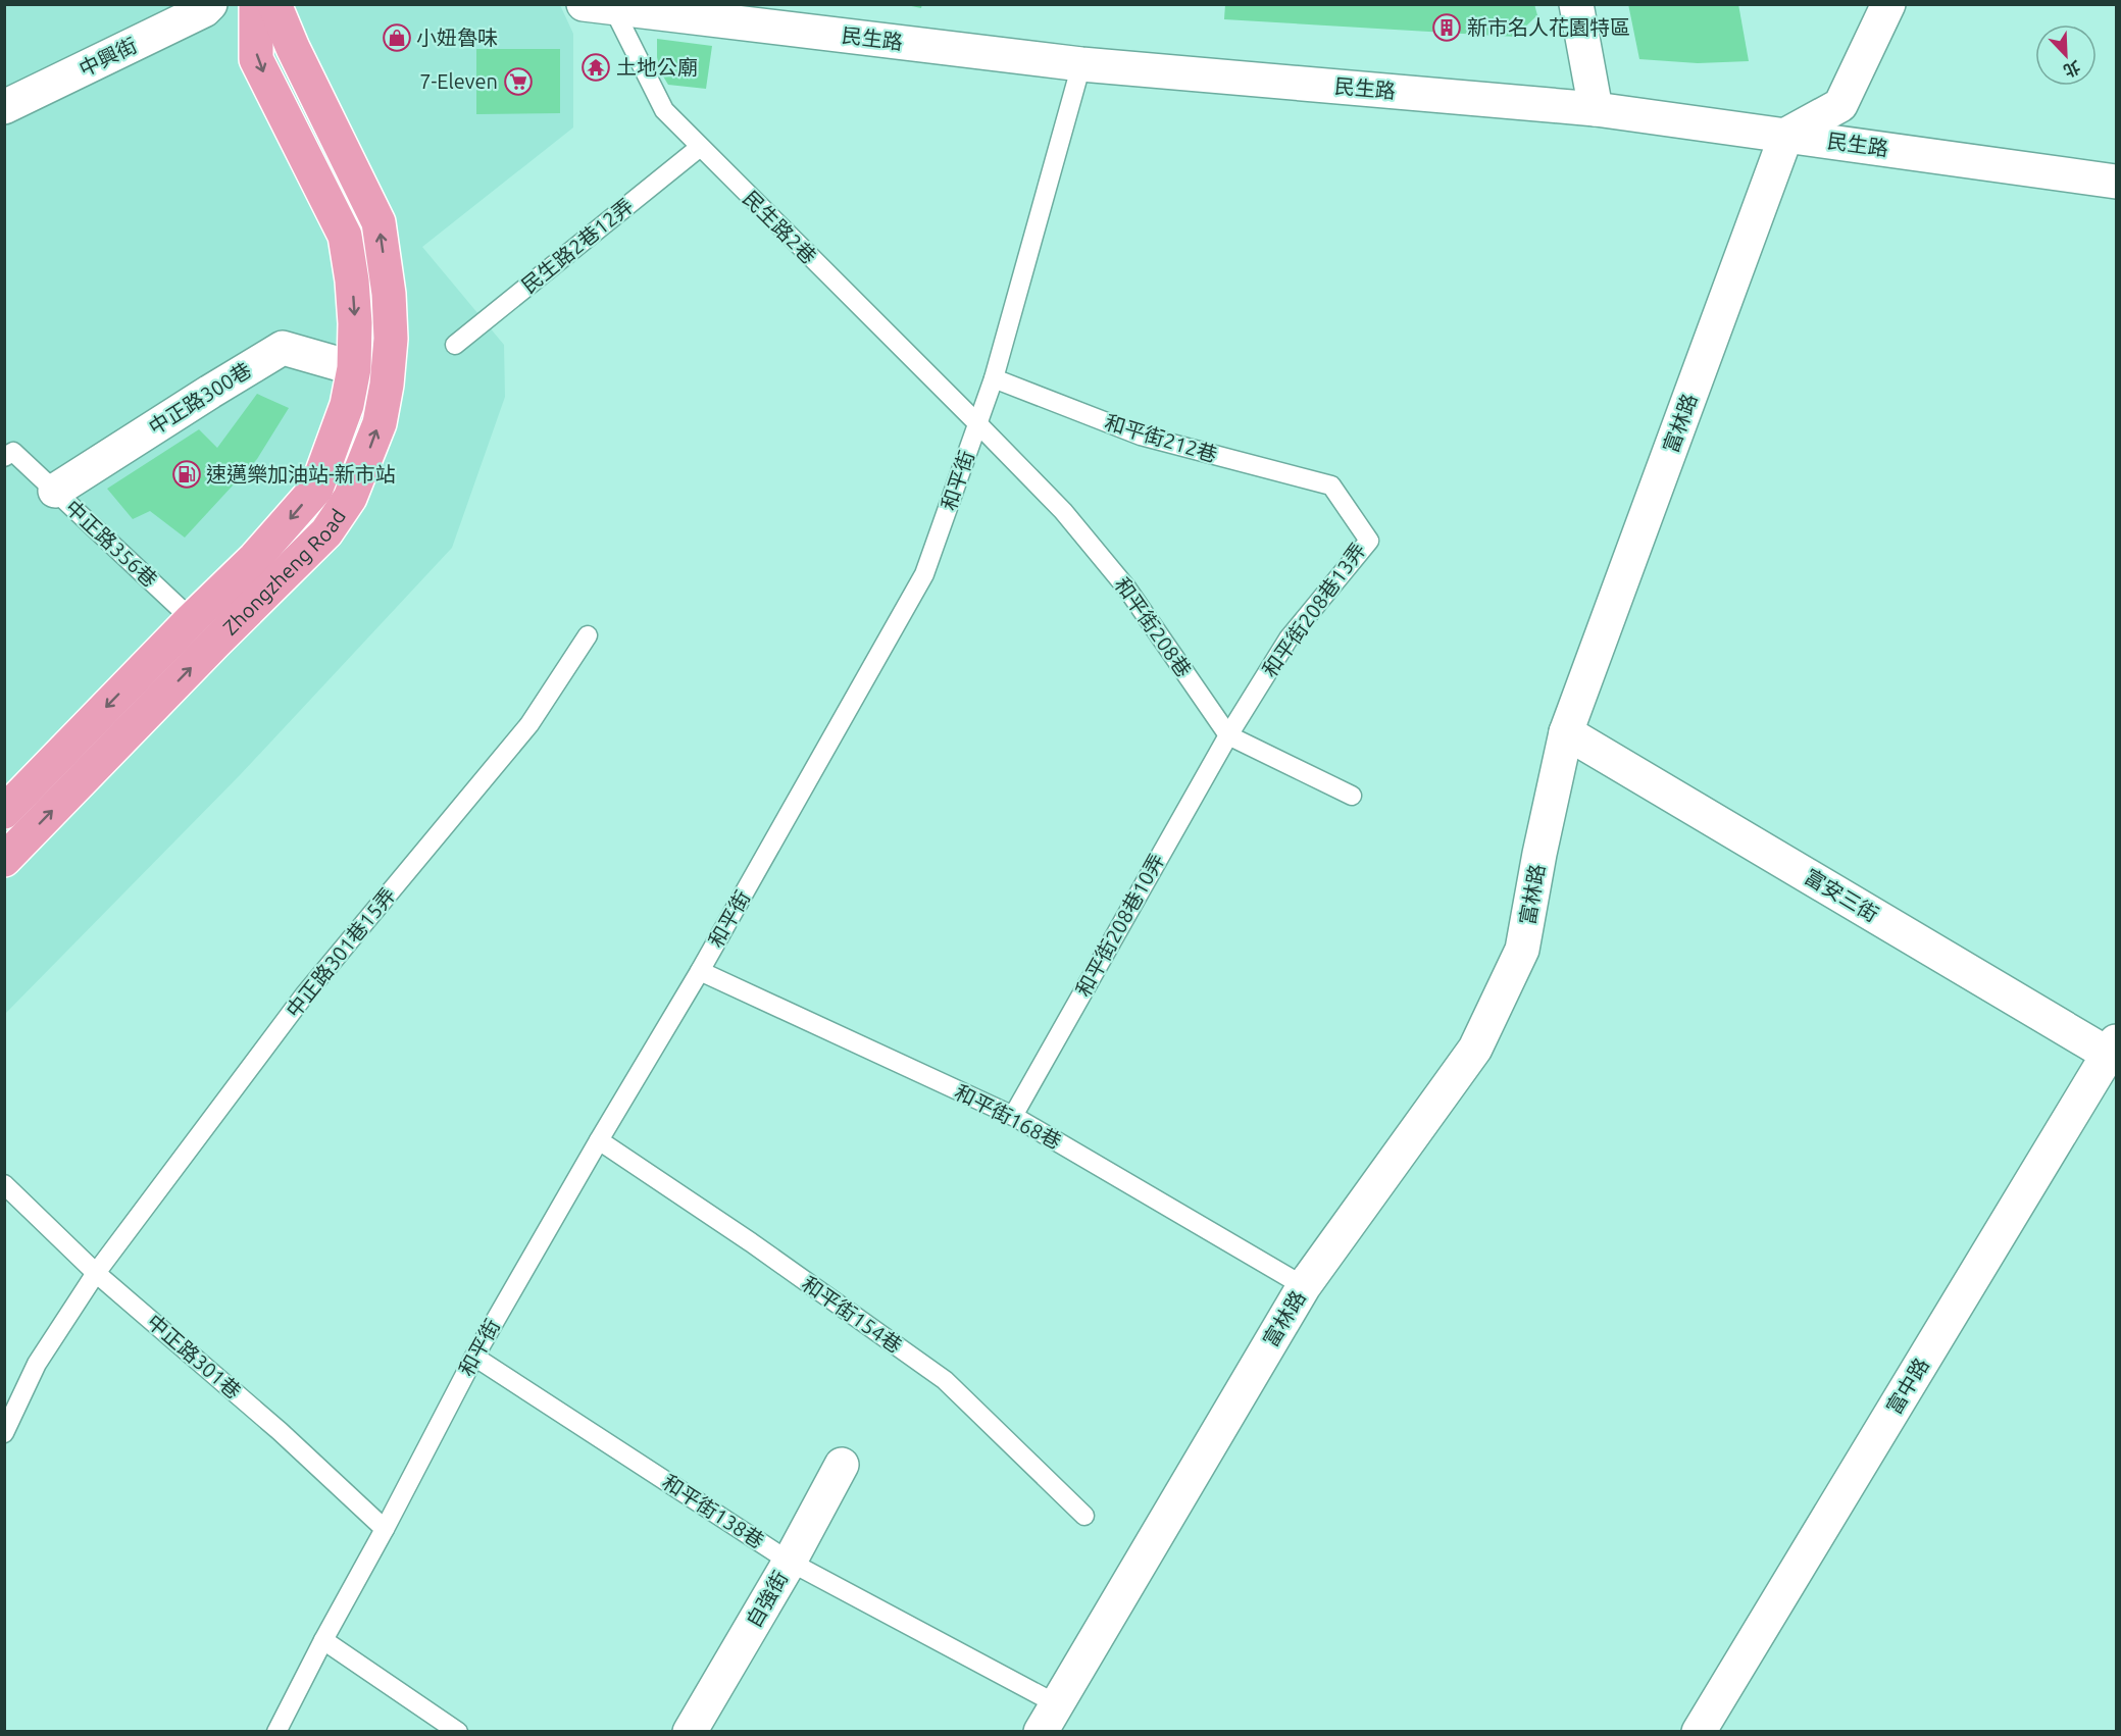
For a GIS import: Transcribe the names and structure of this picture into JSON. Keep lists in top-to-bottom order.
{
  "streets": {
    "main road": ["Zhongzheng Road"],
    "street": [
      "民生路",
      "中興街",
      "中正路300巷",
      "富林路",
      "富安三街",
      "富中路",
      "自強街"
    ],
    "lane": [
      "民生路2巷",
      "民生路2巷12弄",
      "和平街212巷",
      "和平街",
      "中正路356巷",
      "和平街208巷13弄",
      "和平街208巷",
      "和平街208巷10弄",
      "中正路301巷15弄",
      "和平街168巷",
      "和平街154巷",
      "中正路301巷",
      "和平街138巷"
    ]
  },
  "crossings": [
    ["民生路", "民生路2巷"],
    ["民生路", "富林路"],
    ["民生路", "和平街"],
    ["民生路2巷", "民生路2巷12弄"],
    ["民生路2巷", "和平街"],
    ["民生路2巷", "和平街208巷"],
    ["中正路300巷", "中正路356巷"],
    ["中正路300巷", "Zhongzheng Road"],
    ["富林路", "富安三街"],
    ["富林路", "和平街168巷"],
    ["富林路", "和平街138巷"],
    ["和平街212巷", "和平街"],
    ["和平街212巷", "和平街208巷13弄"],
    ["和平街", "和平街208巷"],
    ["和平街", "和平街168巷"],
    ["和平街", "和平街154巷"],
    ["和平街", "中正路301巷"],
    ["和平街", "和平街138巷"],
    ["中正路356巷", "Zhongzheng Road"],
    ["和平街208巷13弄", "和平街208巷"],
    ["和平街208巷13弄", "和平街208巷10弄"],
    ["和平街208巷", "和平街208巷10弄"],
    ["富安三街", "富中路"],
    ["和平街208巷10弄", "和平街168巷"],
    ["中正路301巷15弄", "中正路301巷"],
    ["和平街138巷", "自強街"]
  ],
  "places": {
    "building": ["新市名人花園特區"],
    "shop": ["小妞魯味"],
    "temple": ["土地公廟"],
    "supermarket": ["7-Eleven"],
    "fuel station": ["速邁樂加油站-新市站"]
  },
  "north": "bottom right"
}
